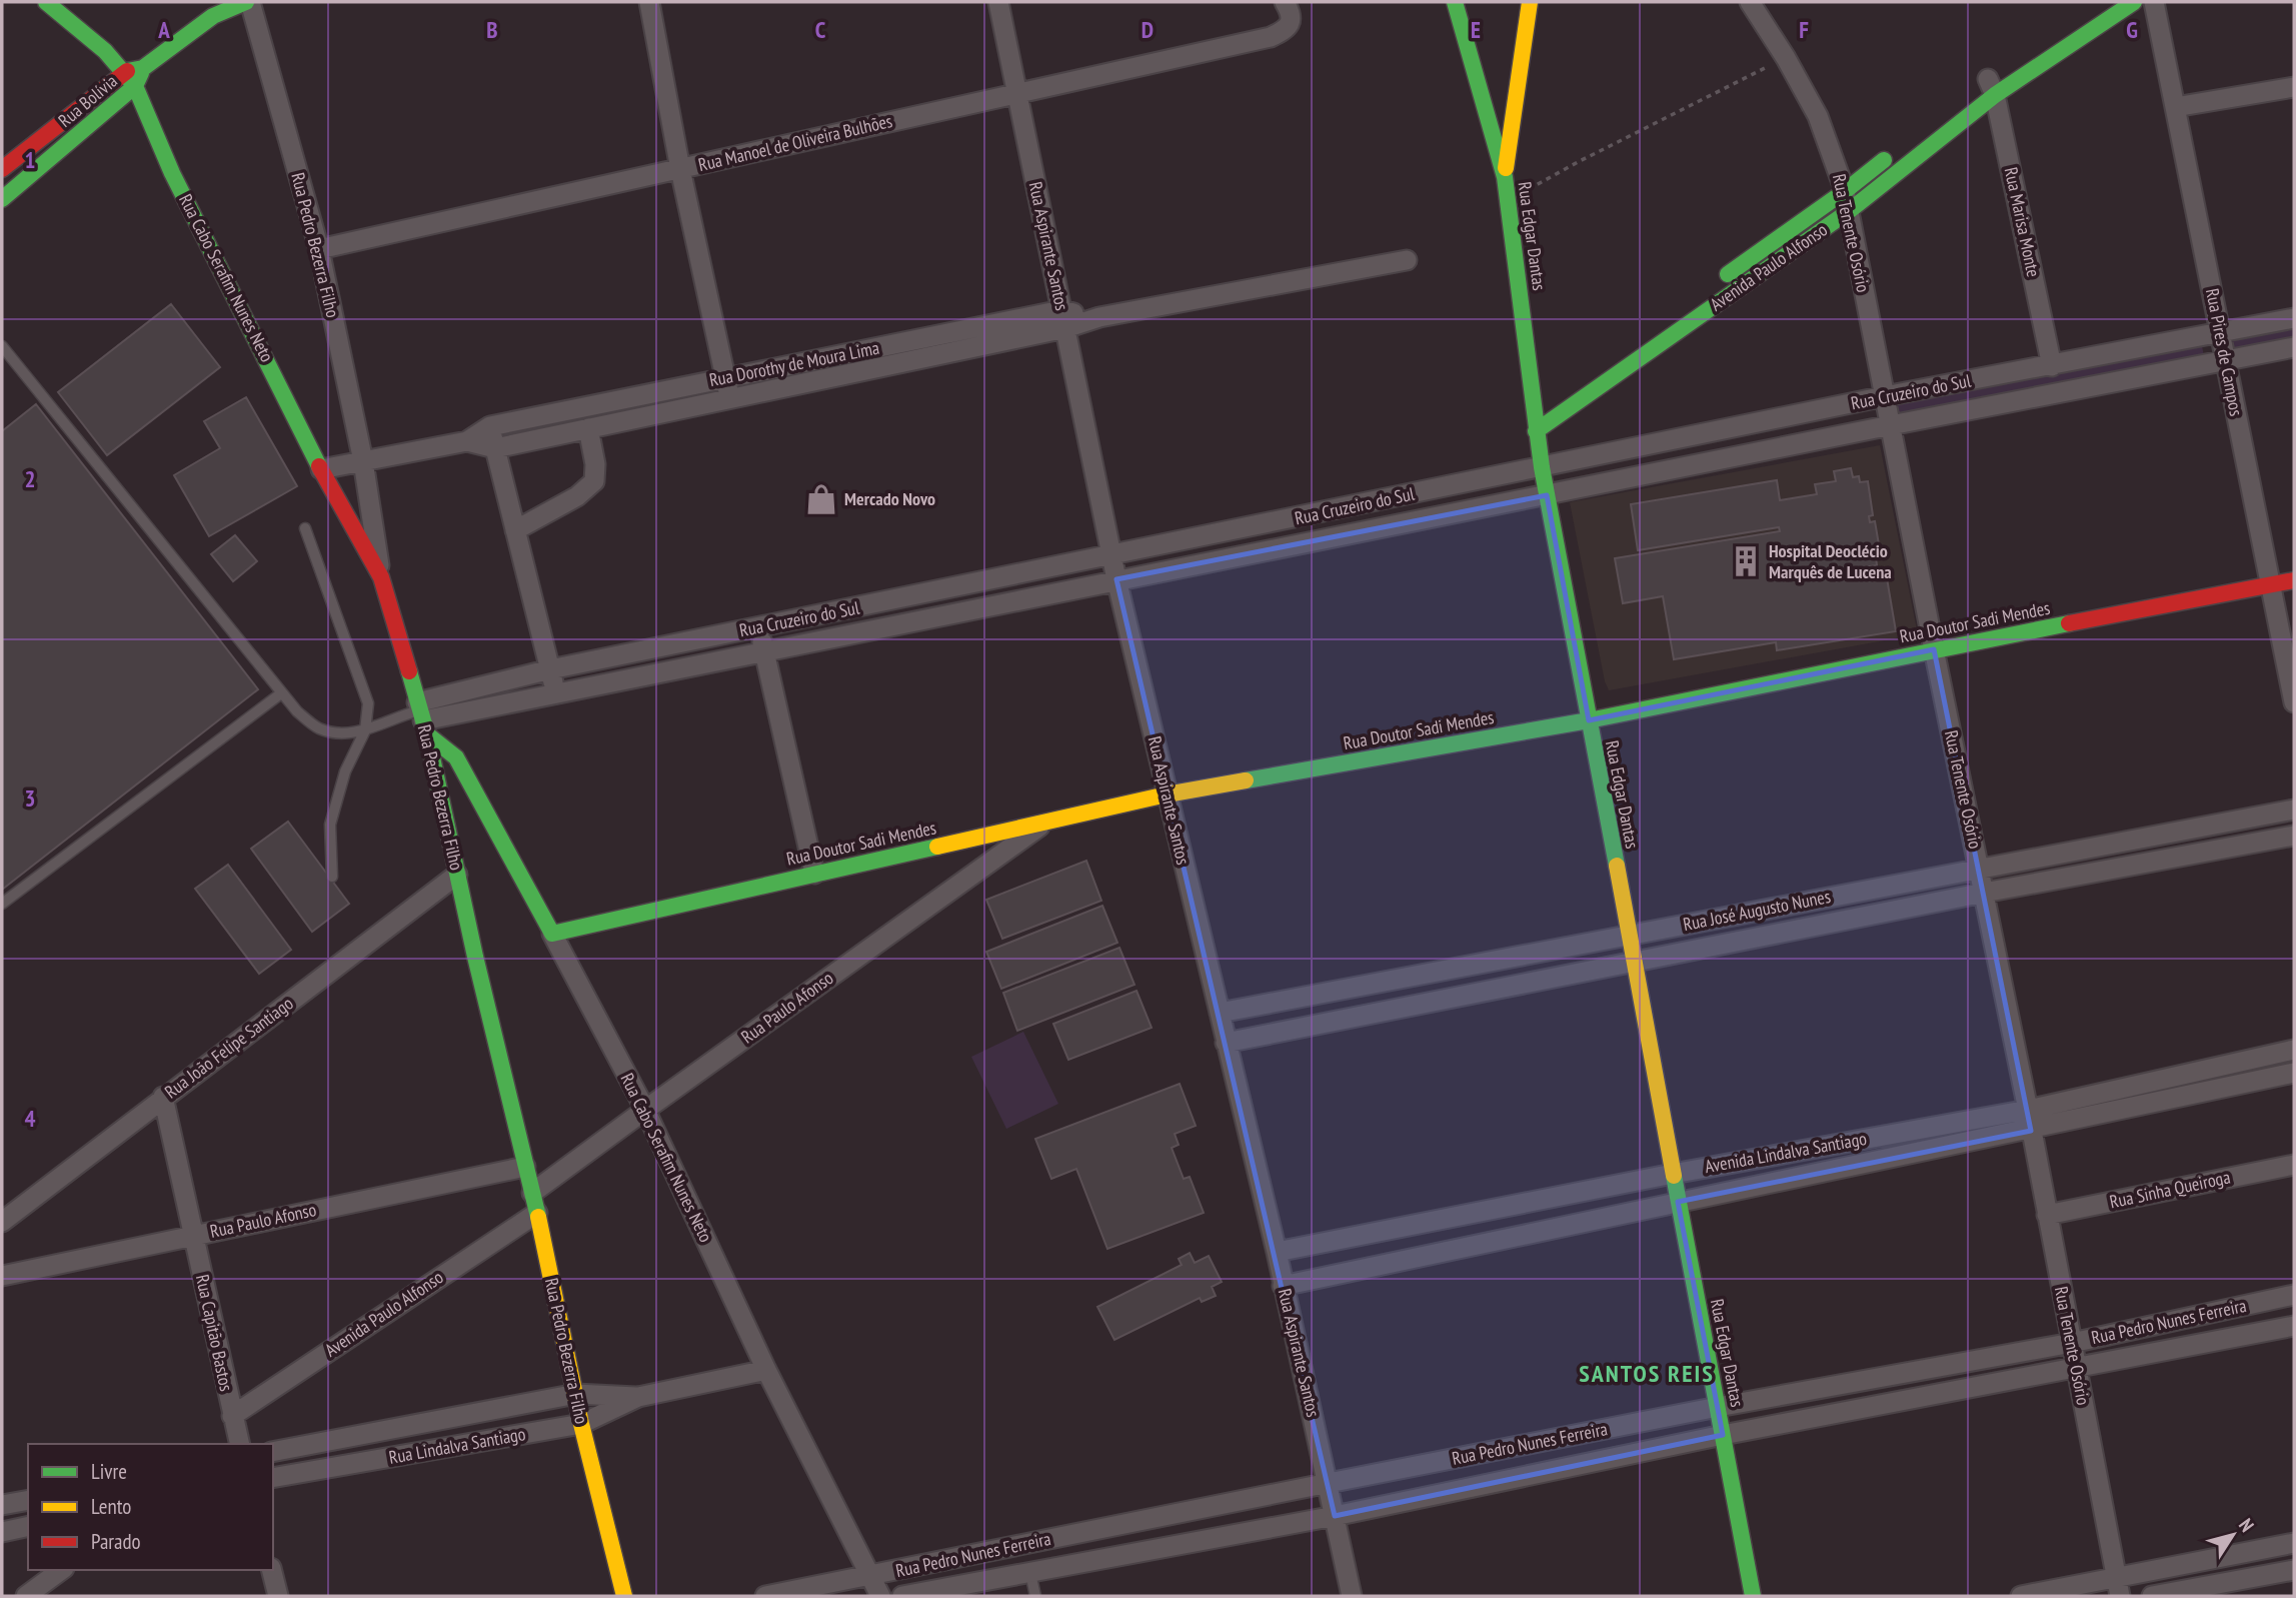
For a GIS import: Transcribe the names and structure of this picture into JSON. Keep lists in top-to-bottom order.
{
  "streets": {
    "main road": [
      "Rua Bolívia",
      "Rua Edgar Dantas",
      "Rua Pedro Bezerra Filho",
      "Avenida Paulo Alfonso",
      "Rua Cabo Serafim Nunes Neto",
      "Rua Doutor Sadi Mendes"
    ],
    "street": [
      "Rua Manoel de Oliveira Bulhões",
      "Rua Marisa Monte",
      "Rua Tenente Osório",
      "Rua Aspirante Santos",
      "Rua Pires de Campos",
      "Rua Dorothy de Moura Lima",
      "Rua Cruzeiro do Sul",
      "Rua José Augusto Nunes",
      "Rua Paulo Afonso",
      "Rua João Felipe Santiago",
      "Avenida Lindalva Santiago",
      "Rua Sinha Queiroga",
      "Rua Pedro Nunes Ferreira",
      "Rua Capitão Bastos",
      "Rua Lindalva Santiago"
    ]
  },
  "crossings": [
    ["Rua Bolívia", "Rua Cabo Serafim Nunes Neto"],
    ["Rua Manoel de Oliveira Bulhões", "Rua Pedro Bezerra Filho"],
    ["Rua Manoel de Oliveira Bulhões", "Rua Aspirante Santos"],
    ["Rua Marisa Monte", "Avenida Paulo Alfonso"],
    ["Rua Marisa Monte", "Rua Cruzeiro do Sul"],
    ["Rua Tenente Osório", "Avenida Paulo Alfonso"],
    ["Rua Tenente Osório", "Rua Cruzeiro do Sul"],
    ["Rua Tenente Osório", "Rua Doutor Sadi Mendes"],
    ["Rua Tenente Osório", "Rua José Augusto Nunes"],
    ["Rua Tenente Osório", "Avenida Lindalva Santiago"],
    ["Rua Tenente Osório", "Rua Sinha Queiroga"],
    ["Rua Tenente Osório", "Rua Pedro Nunes Ferreira"],
    ["Rua Edgar Dantas", "Avenida Paulo Alfonso"],
    ["Rua Edgar Dantas", "Rua Cruzeiro do Sul"],
    ["Rua Edgar Dantas", "Rua Doutor Sadi Mendes"],
    ["Rua Edgar Dantas", "Rua José Augusto Nunes"],
    ["Rua Edgar Dantas", "Avenida Lindalva Santiago"],
    ["Rua Edgar Dantas", "Rua Pedro Nunes Ferreira"],
    ["Rua Pedro Bezerra Filho", "Avenida Paulo Alfonso"],
    ["Rua Pedro Bezerra Filho", "Rua Cabo Serafim Nunes Neto"],
    ["Rua Pedro Bezerra Filho", "Rua Dorothy de Moura Lima"],
    ["Rua Pedro Bezerra Filho", "Rua Cruzeiro do Sul"],
    ["Rua Pedro Bezerra Filho", "Rua Paulo Afonso"],
    ["Rua Pedro Bezerra Filho", "Rua João Felipe Santiago"],
    ["Rua Pedro Bezerra Filho", "Rua Lindalva Santiago"],
    ["Rua Aspirante Santos", "Rua Dorothy de Moura Lima"],
    ["Rua Aspirante Santos", "Rua Cruzeiro do Sul"],
    ["Rua Aspirante Santos", "Rua Doutor Sadi Mendes"],
    ["Rua Aspirante Santos", "Rua José Augusto Nunes"],
    ["Rua Aspirante Santos", "Avenida Lindalva Santiago"],
    ["Rua Aspirante Santos", "Rua Pedro Nunes Ferreira"],
    ["Avenida Paulo Alfonso", "Rua Capitão Bastos"],
    ["Rua Cabo Serafim Nunes Neto", "Rua Dorothy de Moura Lima"],
    ["Rua Cabo Serafim Nunes Neto", "Rua Cruzeiro do Sul"],
    ["Rua Cabo Serafim Nunes Neto", "Rua Doutor Sadi Mendes"],
    ["Rua Cabo Serafim Nunes Neto", "Rua Paulo Afonso"],
    ["Rua Cabo Serafim Nunes Neto", "Rua Pedro Nunes Ferreira"],
    ["Rua Cabo Serafim Nunes Neto", "Rua Lindalva Santiago"],
    ["Rua Pires de Campos", "Rua Cruzeiro do Sul"],
    ["Rua Pires de Campos", "Rua Doutor Sadi Mendes"],
    ["Rua Doutor Sadi Mendes", "Rua Paulo Afonso"],
    ["Rua Paulo Afonso", "Rua Capitão Bastos"],
    ["Rua João Felipe Santiago", "Rua Capitão Bastos"]
  ],
  "districts": ["SANTOS REIS"],
  "places": {
    "shop": ["Mercado Novo"],
    "building": ["Hospital Deoclécio Marquês de Lucena"]
  },
  "legend": ["Livre", "Lento", "Parado"],
  "north": "top right",
  "grid": {
    "columns": [
      "A",
      "B",
      "C",
      "D",
      "E",
      "F",
      "G"
    ],
    "rows": [
      "1",
      "2",
      "3",
      "4"
    ]
  }
}
